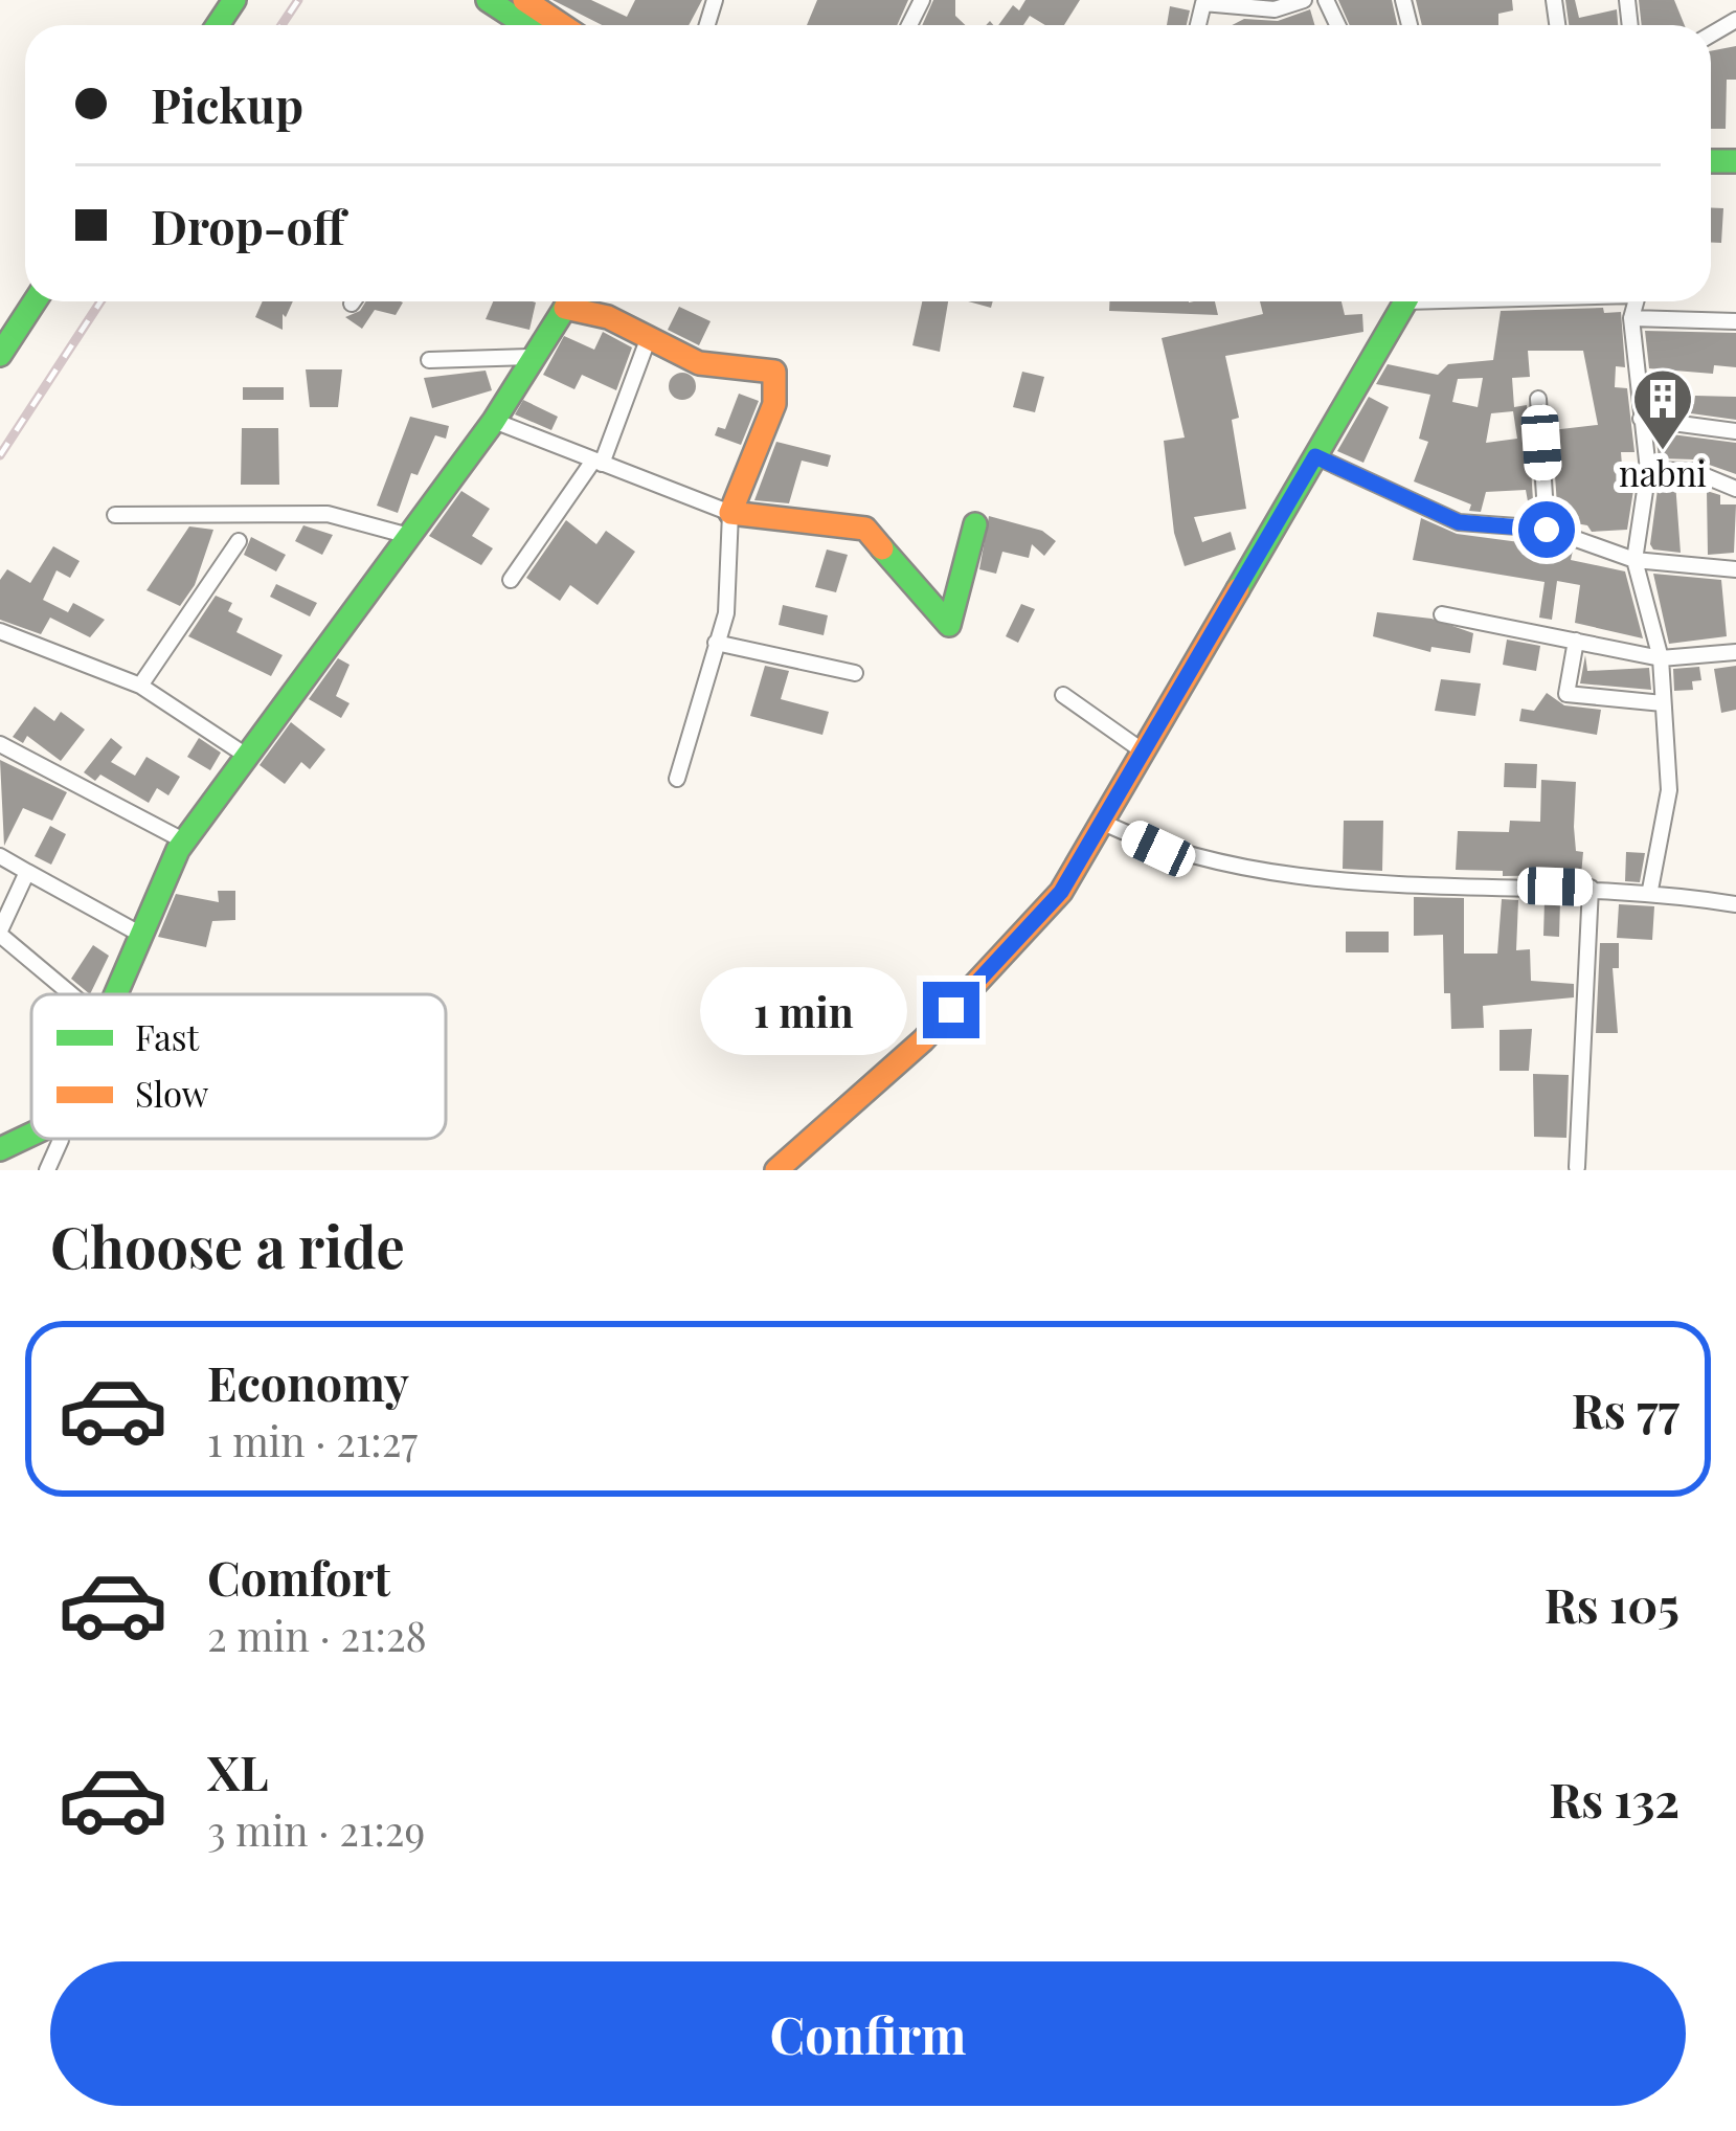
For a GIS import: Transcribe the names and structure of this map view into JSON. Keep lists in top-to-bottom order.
{
  "places": {
    "building": ["nabni"]
  },
  "legend": ["Fast", "Slow"],
  "page": {
    "banner": ["Pickup", "Drop-off"],
    "bubble": "1 min",
    "heading": "Choose a ride",
    "list": [
      {
        "name": "Economy",
        "note": "1 min · 21:27",
        "value": "Rs 77"
      },
      {
        "name": "Comfort",
        "note": "2 min · 21:28",
        "value": "Rs 105"
      },
      {
        "name": "XL",
        "note": "3 min · 21:29",
        "value": "Rs 132"
      }
    ],
    "buttons": "Confirm"
  }
}
